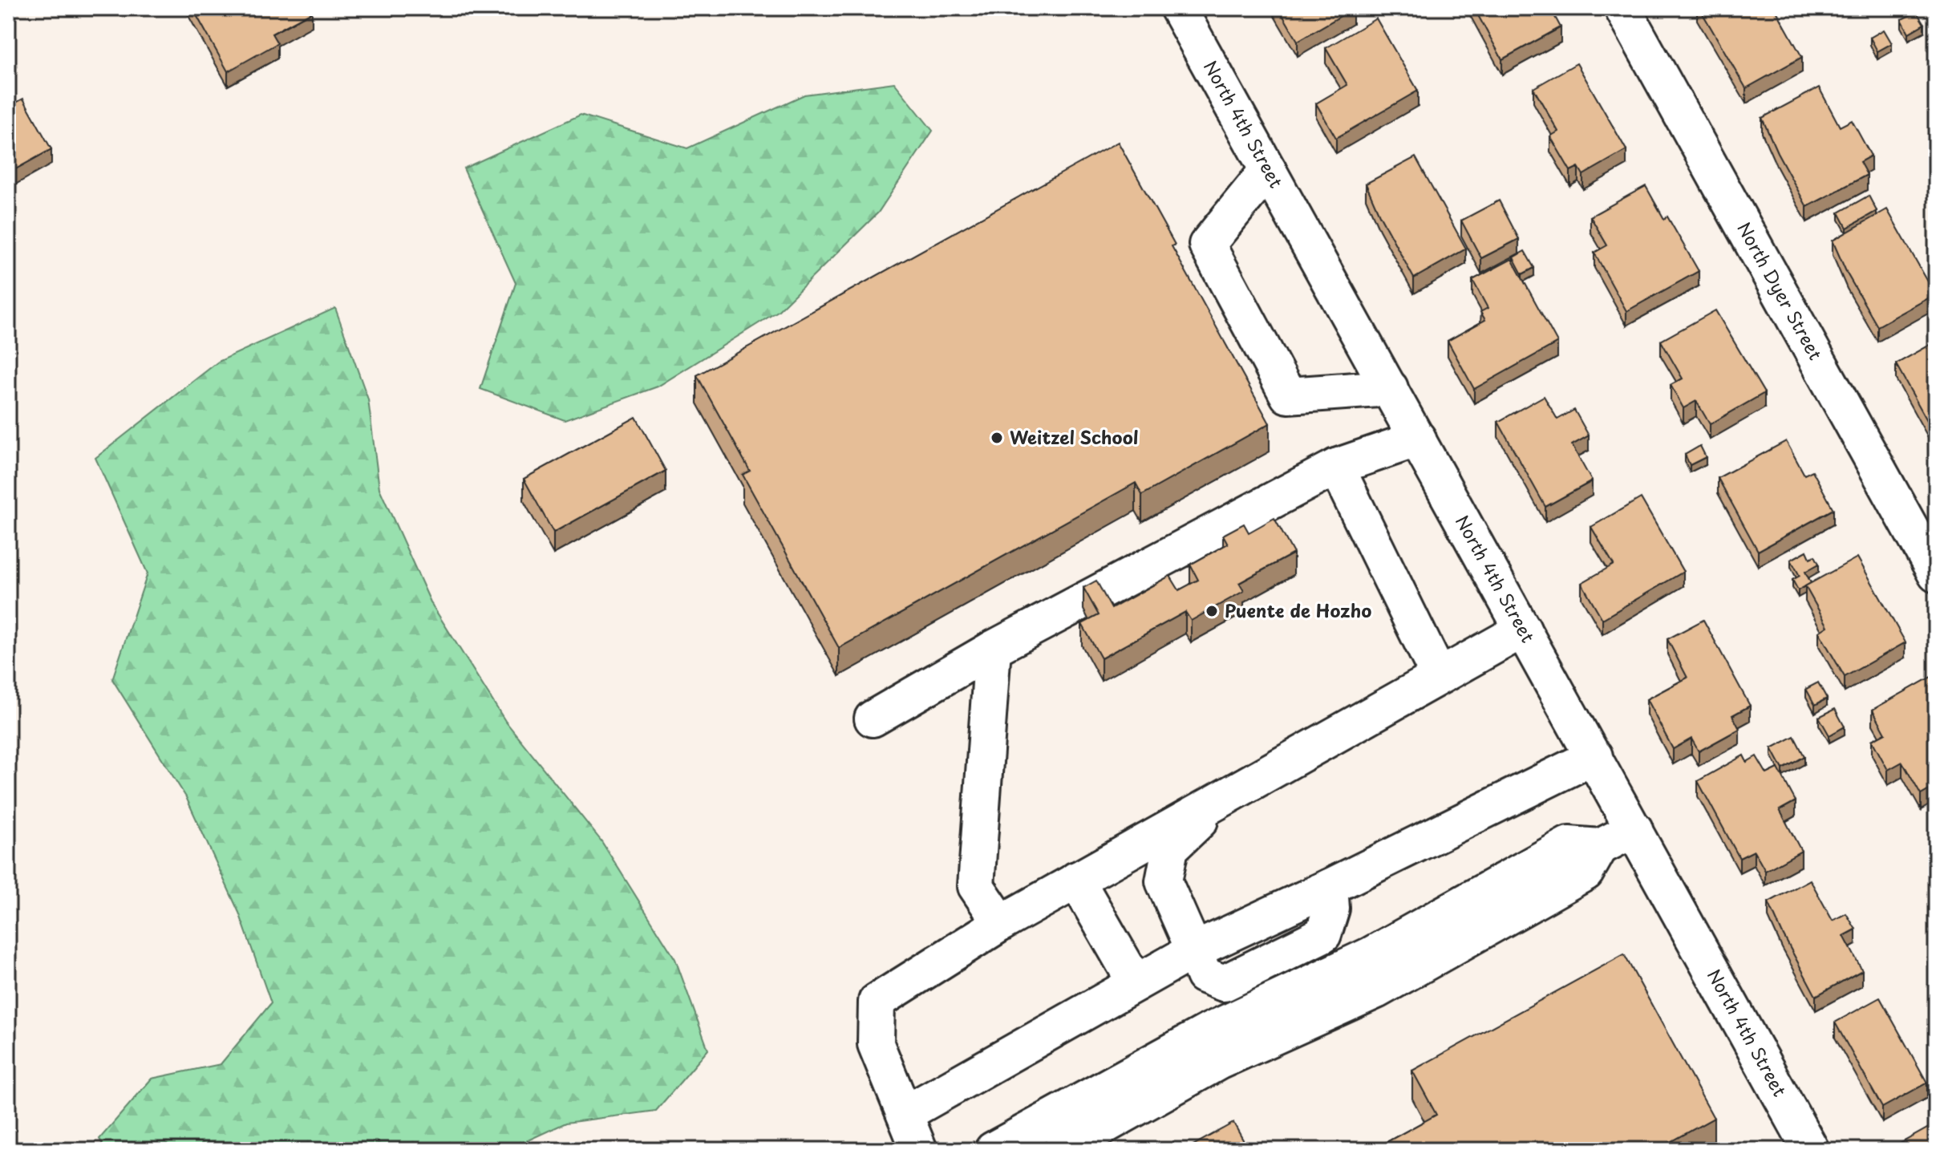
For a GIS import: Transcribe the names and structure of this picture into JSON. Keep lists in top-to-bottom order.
{
  "streets": {
    "street": ["North 4th Street", "North Dyer Street"]
  },
  "places": ["Weitzel School", "Puente de Hozho"]
}
